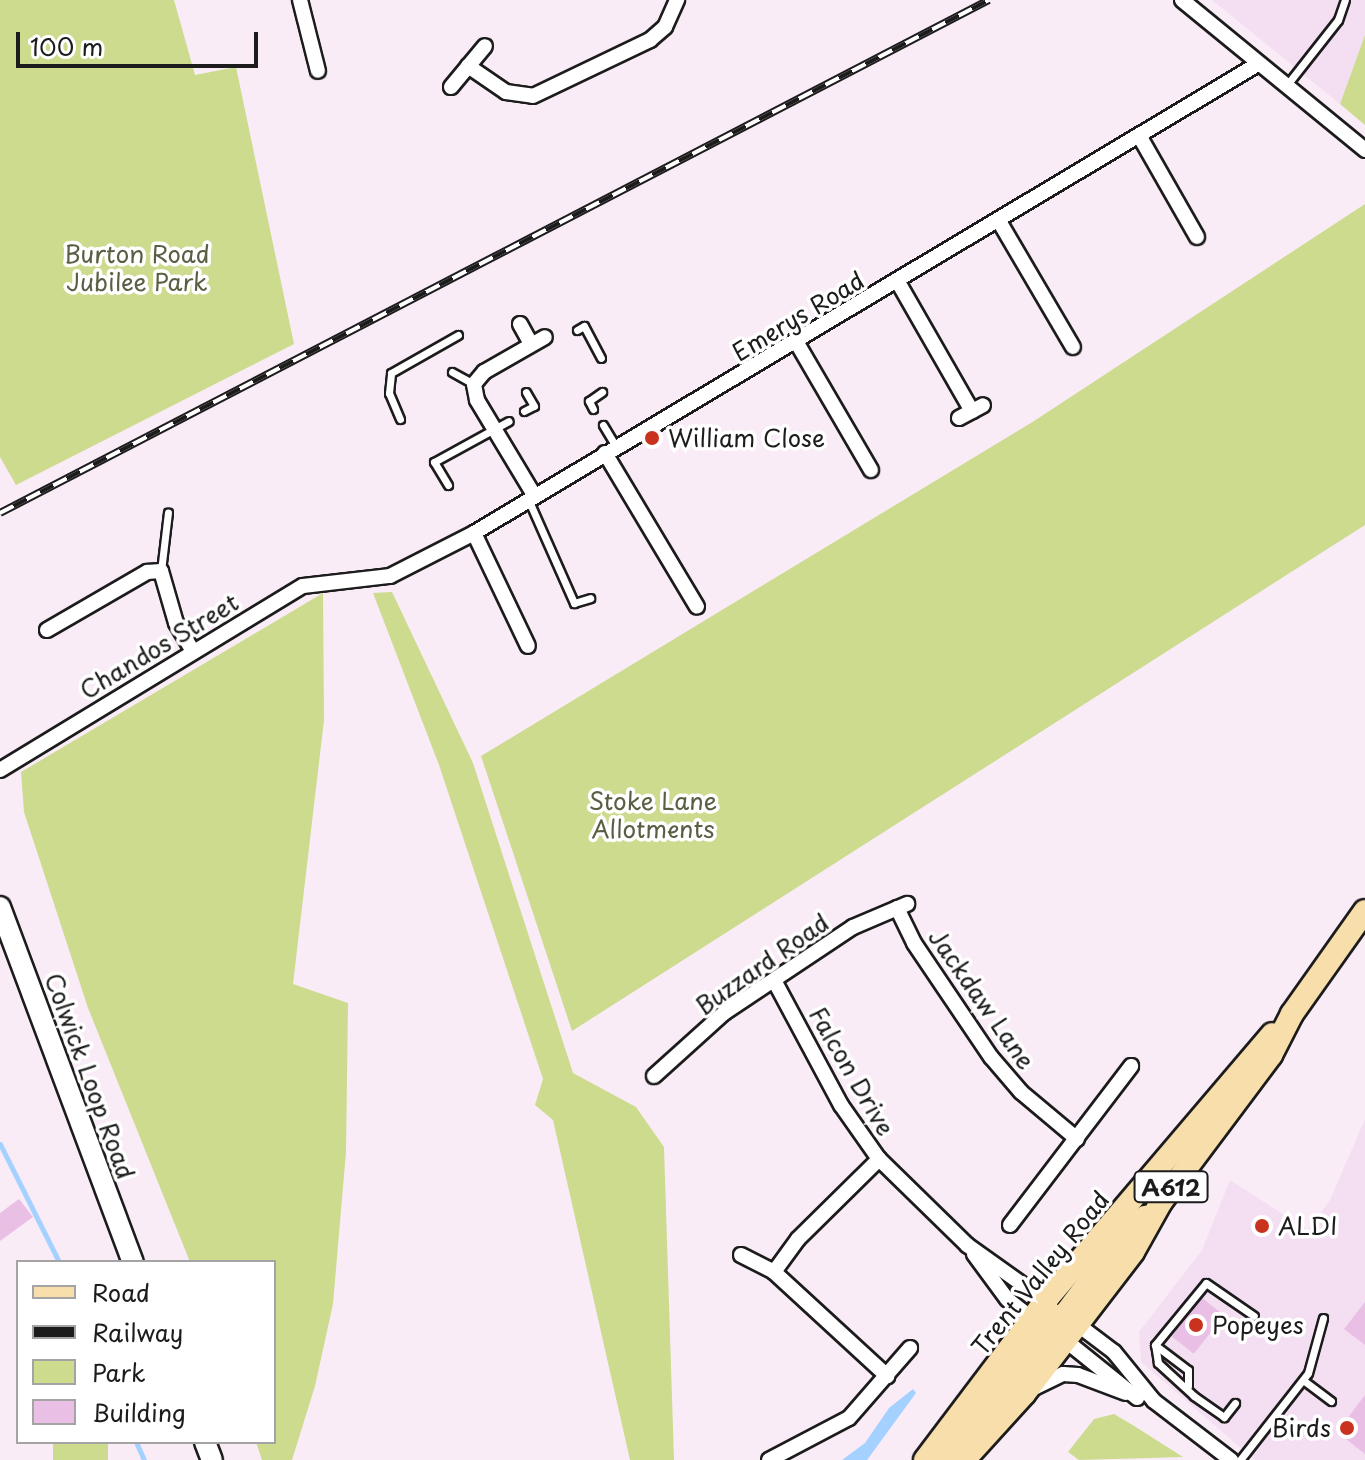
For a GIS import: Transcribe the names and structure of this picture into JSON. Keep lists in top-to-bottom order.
{
  "streets": {
    "main road": ["Colwick Loop Road", "A612", "Trent Valley Road"],
    "street": [
      "Emerys Road",
      "Chandos Street",
      "Buzzard Road",
      "Jackdaw Lane",
      "Falcon Drive"
    ]
  },
  "crossings": [
    ["Emerys Road", "Chandos Street"],
    ["Buzzard Road", "Jackdaw Lane"],
    ["Buzzard Road", "Falcon Drive"],
    ["Falcon Drive", "A612"],
    ["Falcon Drive", "Trent Valley Road"],
    ["A612", "Trent Valley Road"]
  ],
  "parks": ["Burton Road Jubilee Park", "Stoke Lane Allotments"],
  "places": [
    "William Close",
    "ALDI",
    "Popeyes",
    "Birds"
  ],
  "legend": [
    "Road",
    "Railway",
    "Park",
    "Building"
  ],
  "scale_bar": "100 m"
}
